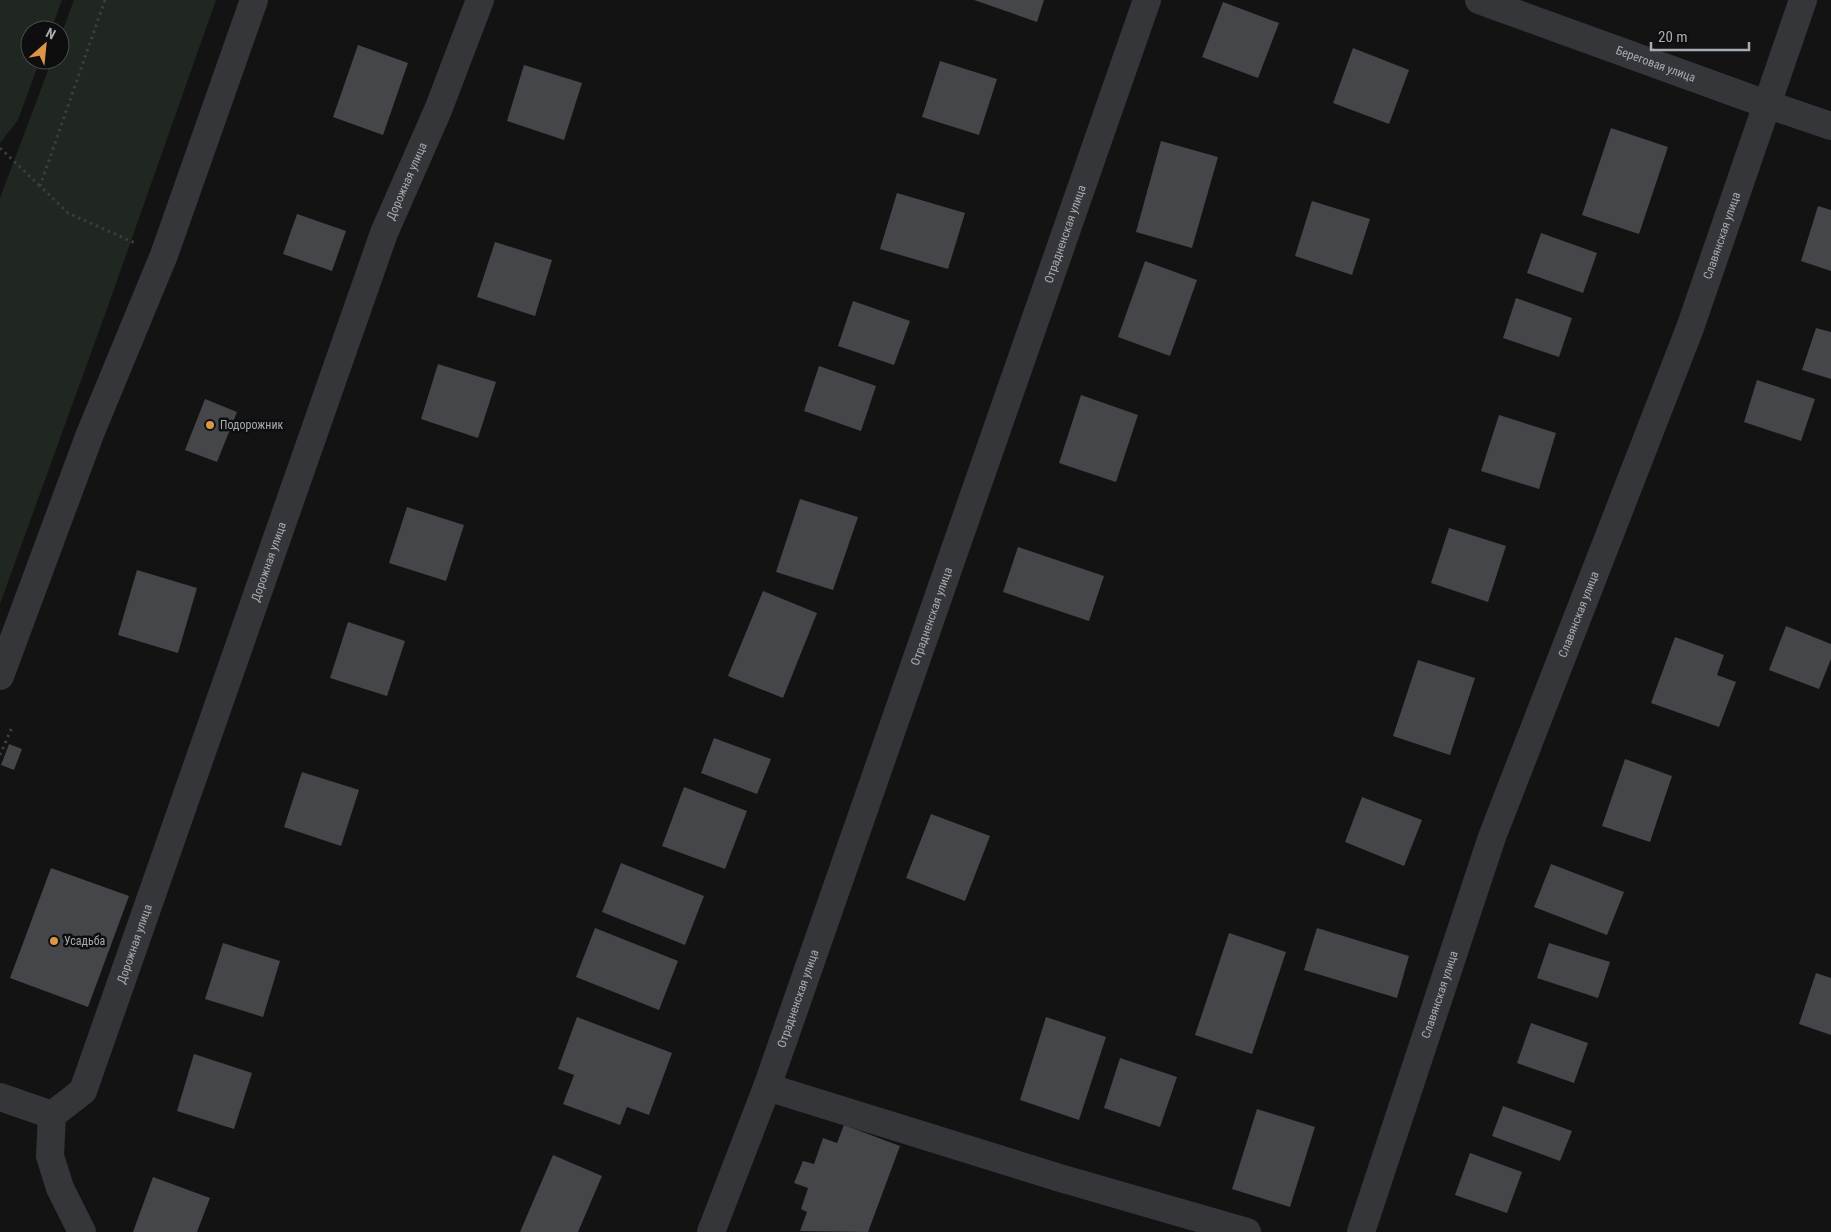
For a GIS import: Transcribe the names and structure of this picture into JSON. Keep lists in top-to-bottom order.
{
  "streets": {
    "street": [
      "Береговая улица",
      "Дорожная улица",
      "Отрадненская улица",
      "Славянская улица"
    ]
  },
  "crossings": [
    ["Береговая улица", "Славянская улица"]
  ],
  "places": ["Подорожник", "Усадьба"],
  "scale_bar": "20 m",
  "north": "top right"
}
